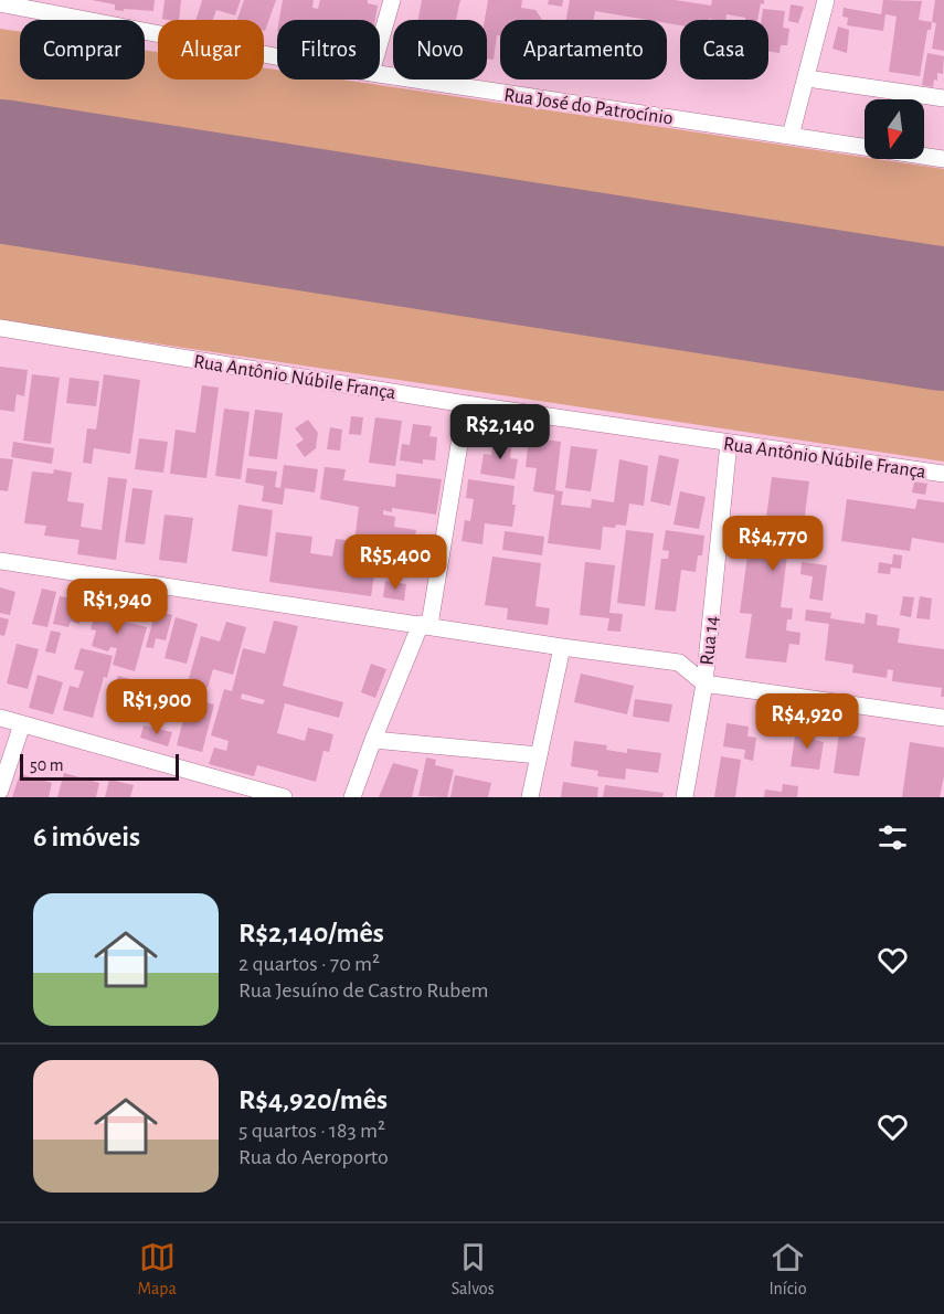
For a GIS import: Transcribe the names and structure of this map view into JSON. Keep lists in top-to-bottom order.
{
  "streets": {
    "street": ["Rua José do Patrocínio", "Rua Antônio Núbile França", "Rua 14"]
  },
  "crossings": [
    ["Rua Antônio Núbile França", "Rua 14"]
  ],
  "scale_bar": "50 m",
  "north": "bottom",
  "page": {
    "chip": [
      "Comprar",
      "Alugar",
      "Filtros",
      "Novo",
      "Apartamento",
      "Casa"
    ],
    "price": [
      "R$2,140",
      "R$4,770",
      "R$5,400",
      "R$1,940",
      "R$1,900",
      "R$4,920"
    ],
    "scale": "50 m",
    "heading": "6 imóveis",
    "list": [
      {
        "name": "R$2,140/mês",
        "note": "2 quartos · 70 m² · Rua Jesuíno de Castro Rubem"
      },
      {
        "name": "R$4,920/mês",
        "note": "5 quartos · 183 m² · Rua do Aeroporto"
      }
    ],
    "tabs": ["Mapa", "Salvos", "Início"]
  }
}
